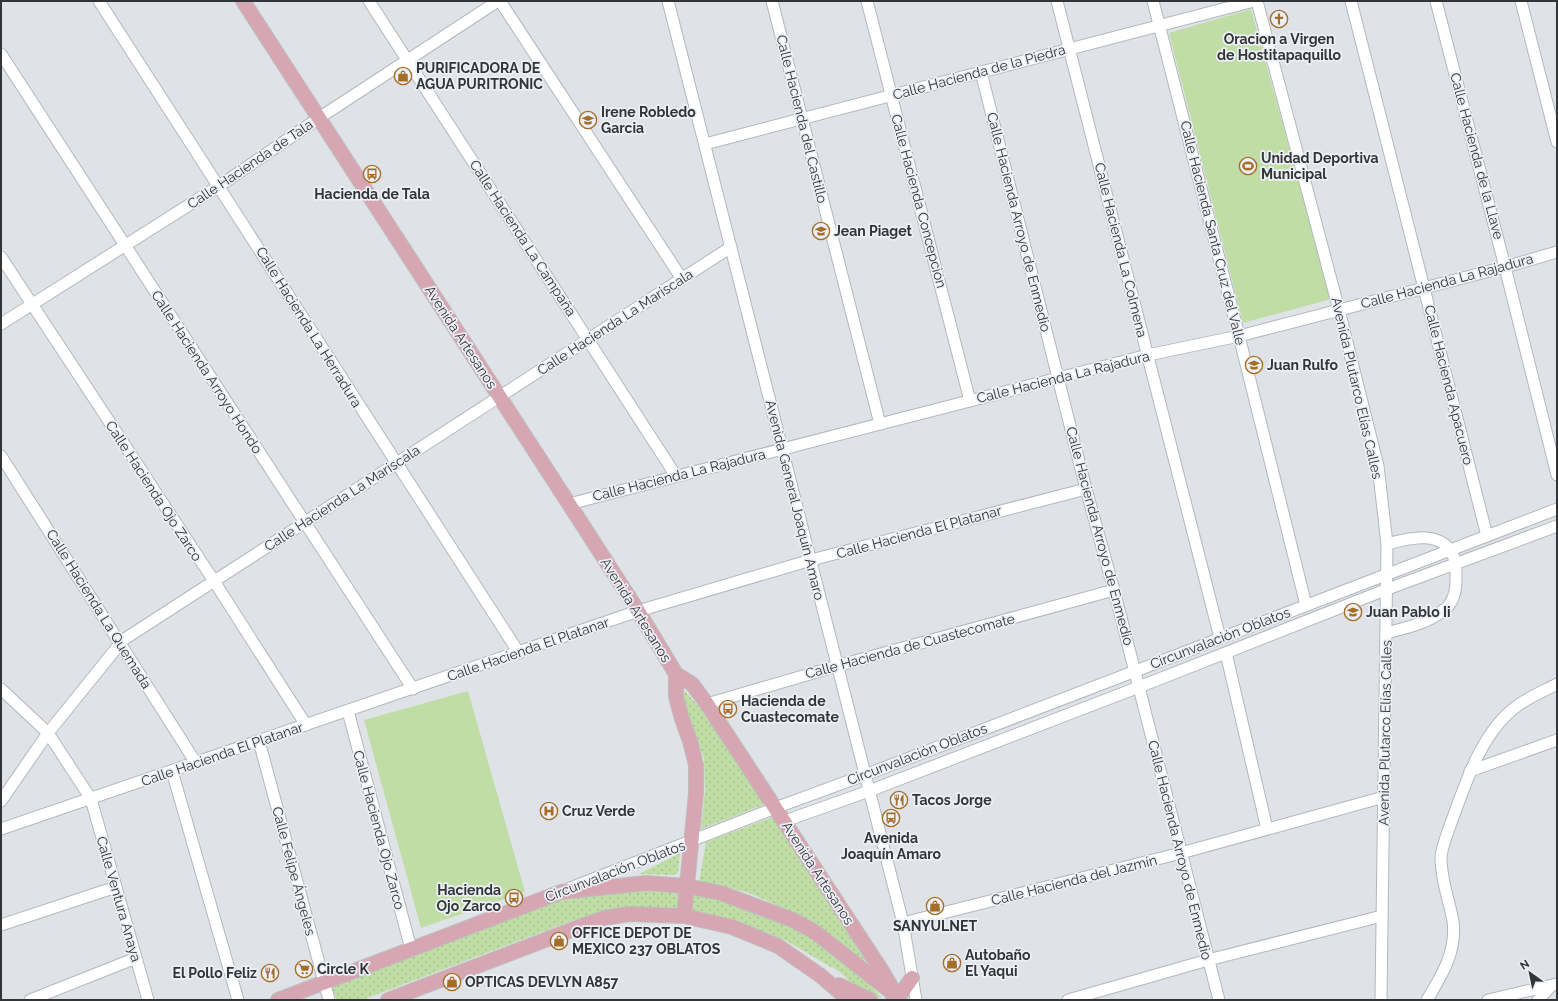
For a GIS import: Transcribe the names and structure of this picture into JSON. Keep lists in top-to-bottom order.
{
  "streets": {
    "main road": ["Avenida Artesanos", "Circunvalación Oblatos"],
    "street": [
      "Calle Hacienda de la Piedra",
      "Calle Hacienda del Castillo",
      "Calle Hacienda de la Llave",
      "Calle Hacienda de Tala",
      "Calle Hacienda Concepción",
      "Calle Hacienda Arroyo de Enmedio",
      "Calle Hacienda Santa Cruz del Valle",
      "Calle Hacienda La Campaña",
      "Calle Hacienda La Colmena",
      "Calle Hacienda La Rajadura",
      "Calle Hacienda La Mariscala",
      "Calle Hacienda La Herradura",
      "Calle Hacienda Arroyo Hondo",
      "Calle Hacienda Apacuero",
      "Avenida Plutarco Elías Calles",
      "Calle Hacienda Ojo Zarco",
      "Avenida General Joaquín Amaro",
      "Calle Hacienda El Platanar",
      "Calle Hacienda La Quemada",
      "Calle Hacienda de Cuastecomate",
      "Calle Felipe Ángeles",
      "Calle Hacienda del Jazmín",
      "Calle Ventura Anaya"
    ]
  },
  "crossings": [
    ["Calle Hacienda de la Piedra", "Calle Hacienda del Castillo"],
    ["Calle Hacienda de la Piedra", "Calle Hacienda Concepción"],
    ["Calle Hacienda de la Piedra", "Calle Hacienda Arroyo de Enmedio"],
    ["Calle Hacienda de la Piedra", "Calle Hacienda Santa Cruz del Valle"],
    ["Calle Hacienda de la Piedra", "Calle Hacienda La Colmena"],
    ["Calle Hacienda de la Piedra", "Avenida General Joaquín Amaro"],
    ["Calle Hacienda del Castillo", "Calle Hacienda La Rajadura"],
    ["Calle Hacienda de la Llave", "Calle Hacienda La Rajadura"],
    ["Calle Hacienda de Tala", "Calle Hacienda La Campaña"],
    ["Calle Hacienda de Tala", "Calle Hacienda La Herradura"],
    ["Calle Hacienda de Tala", "Avenida Artesanos"],
    ["Calle Hacienda de Tala", "Calle Hacienda Arroyo Hondo"],
    ["Calle Hacienda de Tala", "Calle Hacienda Ojo Zarco"],
    ["Calle Hacienda Concepción", "Calle Hacienda La Rajadura"],
    ["Calle Hacienda Arroyo de Enmedio", "Calle Hacienda La Rajadura"],
    ["Calle Hacienda Arroyo de Enmedio", "Calle Hacienda El Platanar"],
    ["Calle Hacienda Arroyo de Enmedio", "Circunvalación Oblatos"],
    ["Calle Hacienda Arroyo de Enmedio", "Calle Hacienda de Cuastecomate"],
    ["Calle Hacienda Arroyo de Enmedio", "Calle Hacienda del Jazmín"],
    ["Calle Hacienda Santa Cruz del Valle", "Calle Hacienda La Rajadura"],
    ["Calle Hacienda Santa Cruz del Valle", "Circunvalación Oblatos"],
    ["Calle Hacienda La Campaña", "Calle Hacienda La Rajadura"],
    ["Calle Hacienda La Campaña", "Calle Hacienda La Mariscala"],
    ["Calle Hacienda La Colmena", "Calle Hacienda La Rajadura"],
    ["Calle Hacienda La Colmena", "Circunvalación Oblatos"],
    ["Calle Hacienda La Rajadura", "Avenida Artesanos"],
    ["Calle Hacienda La Rajadura", "Calle Hacienda Apacuero"],
    ["Calle Hacienda La Rajadura", "Avenida Plutarco Elías Calles"],
    ["Calle Hacienda La Rajadura", "Avenida General Joaquín Amaro"],
    ["Calle Hacienda La Mariscala", "Calle Hacienda La Herradura"],
    ["Calle Hacienda La Mariscala", "Avenida Artesanos"],
    ["Calle Hacienda La Mariscala", "Calle Hacienda Arroyo Hondo"],
    ["Calle Hacienda La Mariscala", "Calle Hacienda Ojo Zarco"],
    ["Calle Hacienda La Mariscala", "Avenida General Joaquín Amaro"],
    ["Calle Hacienda La Mariscala", "Calle Hacienda La Quemada"],
    ["Calle Hacienda La Mariscala", "Calle Ventura Anaya"],
    ["Calle Hacienda La Herradura", "Calle Hacienda El Platanar"],
    ["Avenida Artesanos", "Calle Hacienda El Platanar"],
    ["Avenida Artesanos", "Circunvalación Oblatos"],
    ["Avenida Artesanos", "Calle Hacienda de Cuastecomate"],
    ["Calle Hacienda Arroyo Hondo", "Calle Hacienda El Platanar"],
    ["Calle Hacienda Apacuero", "Circunvalación Oblatos"],
    ["Avenida Plutarco Elías Calles", "Circunvalación Oblatos"],
    ["Avenida Plutarco Elías Calles", "Calle Hacienda del Jazmín"],
    ["Calle Hacienda Ojo Zarco", "Calle Hacienda El Platanar"],
    ["Calle Hacienda Ojo Zarco", "Circunvalación Oblatos"],
    ["Avenida General Joaquín Amaro", "Calle Hacienda El Platanar"],
    ["Avenida General Joaquín Amaro", "Circunvalación Oblatos"],
    ["Avenida General Joaquín Amaro", "Calle Hacienda de Cuastecomate"],
    ["Avenida General Joaquín Amaro", "Calle Hacienda del Jazmín"],
    ["Calle Hacienda El Platanar", "Calle Hacienda La Quemada"],
    ["Calle Hacienda El Platanar", "Calle Felipe Ángeles"],
    ["Calle Hacienda El Platanar", "Calle Ventura Anaya"],
    ["Circunvalación Oblatos", "Calle Felipe Ángeles"]
  ],
  "places": {
    "church": ["Oracion a Virgen de Hostitapaquillo"],
    "shop": [
      "PURIFICADORA DE AGUA PURITRONIC",
      "SANYULNET",
      "OFFICE DEPOT DE MEXICO 237 OBLATOS",
      "Autobaño El Yaqui",
      "OPTICAS DEVLYN A857"
    ],
    "school or university": [
      "Irene Robledo Garcia",
      "Jean Piaget",
      "Juan Rulfo",
      "Juan Pablo Ii"
    ],
    "sports": ["Unidad Deportiva Municipal"],
    "bus stop": [
      "Hacienda de Tala",
      "Hacienda de Cuastecomate",
      "Avenida Joaquín Amaro",
      "Hacienda Ojo Zarco"
    ],
    "restaurant": ["Tacos Jorge", "El Pollo Feliz"],
    "hospital": ["Cruz Verde"],
    "supermarket": ["Circle K"]
  },
  "north": "top left"
}
